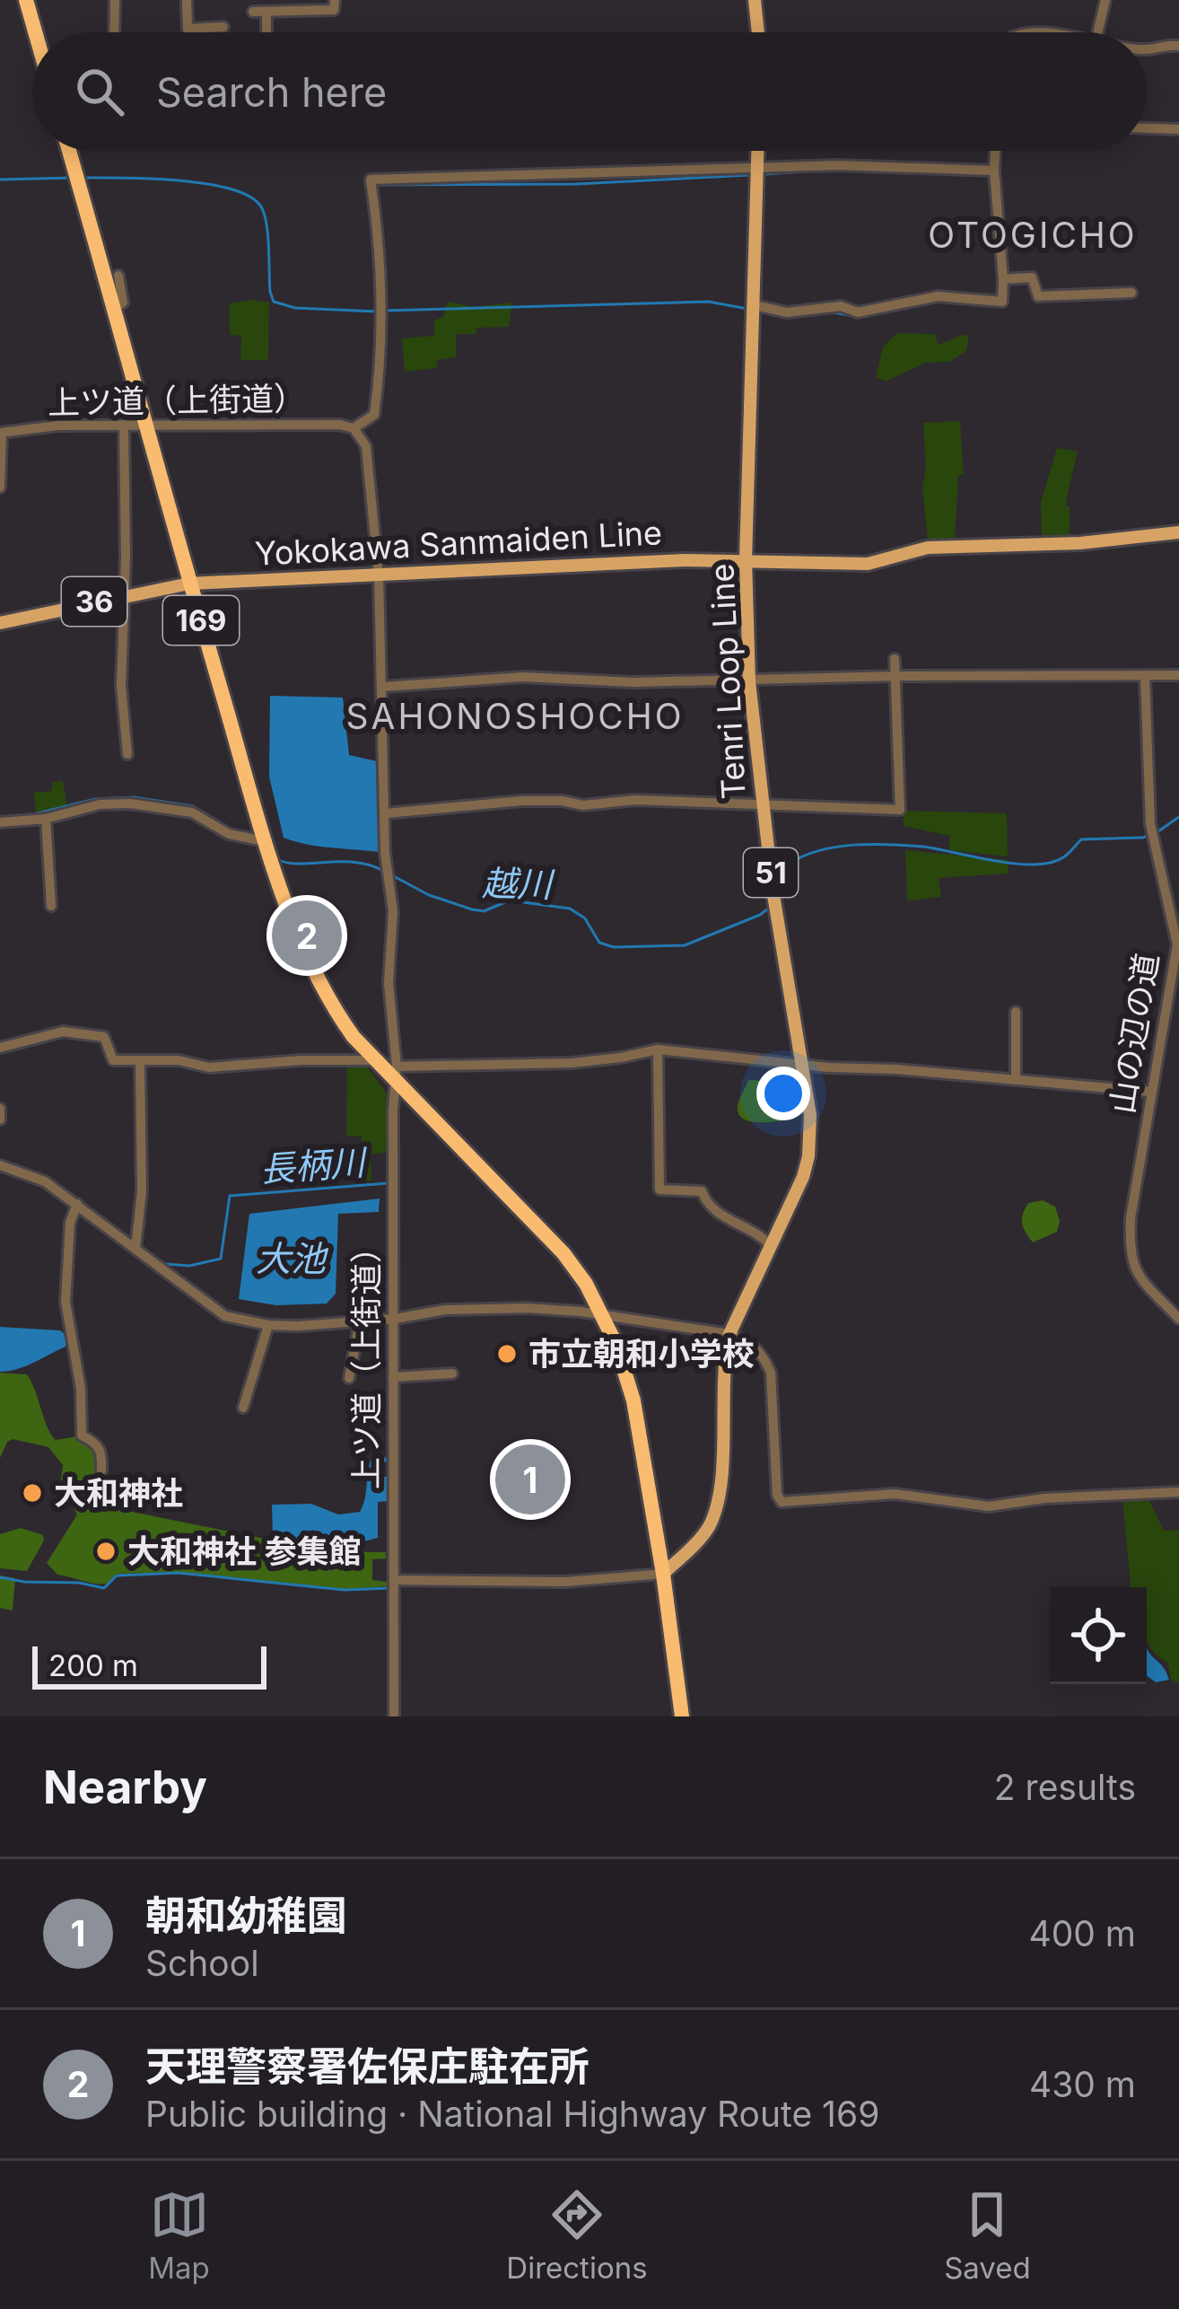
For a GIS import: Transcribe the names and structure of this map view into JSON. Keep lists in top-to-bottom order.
{
  "streets": {
    "highway": ["169"],
    "main road": [
      "Yokokawa Sanmaiden Line",
      "36",
      "Tenri Loop Line",
      "51"
    ],
    "street": ["上ツ道（上街道）", "山の辺の道"]
  },
  "crossings": [
    ["上ツ道（上街道）", "Yokokawa Sanmaiden Line"],
    ["上ツ道（上街道）", "169"],
    ["上ツ道（上街道）", "Tenri Loop Line"],
    ["Yokokawa Sanmaiden Line", "36"],
    ["Yokokawa Sanmaiden Line", "169"],
    ["Yokokawa Sanmaiden Line", "Tenri Loop Line"],
    ["36", "169"],
    ["169", "Tenri Loop Line"]
  ],
  "districts": ["OTOGICHO", "SAHONOSHOCHO"],
  "water": ["越川", "長柄川", "大池"],
  "places": ["市立朝和小学校", "大和神社", "大和神社 参集館"],
  "scale_bar": "200 m",
  "page": {
    "search": "Search here",
    "pins": ["2", "1"],
    "scale": "200 m",
    "heading": ["Nearby", "2 results"],
    "list": [
      {
        "mark": "1",
        "name": "朝和幼稚園",
        "note": "School",
        "value": "400 m"
      },
      {
        "mark": "2",
        "name": "天理警察署佐保庄駐在所",
        "note": "Public building · National Highway Route 169",
        "value": "430 m"
      }
    ],
    "nav": ["Map", "Directions", "Saved"]
  }
}
